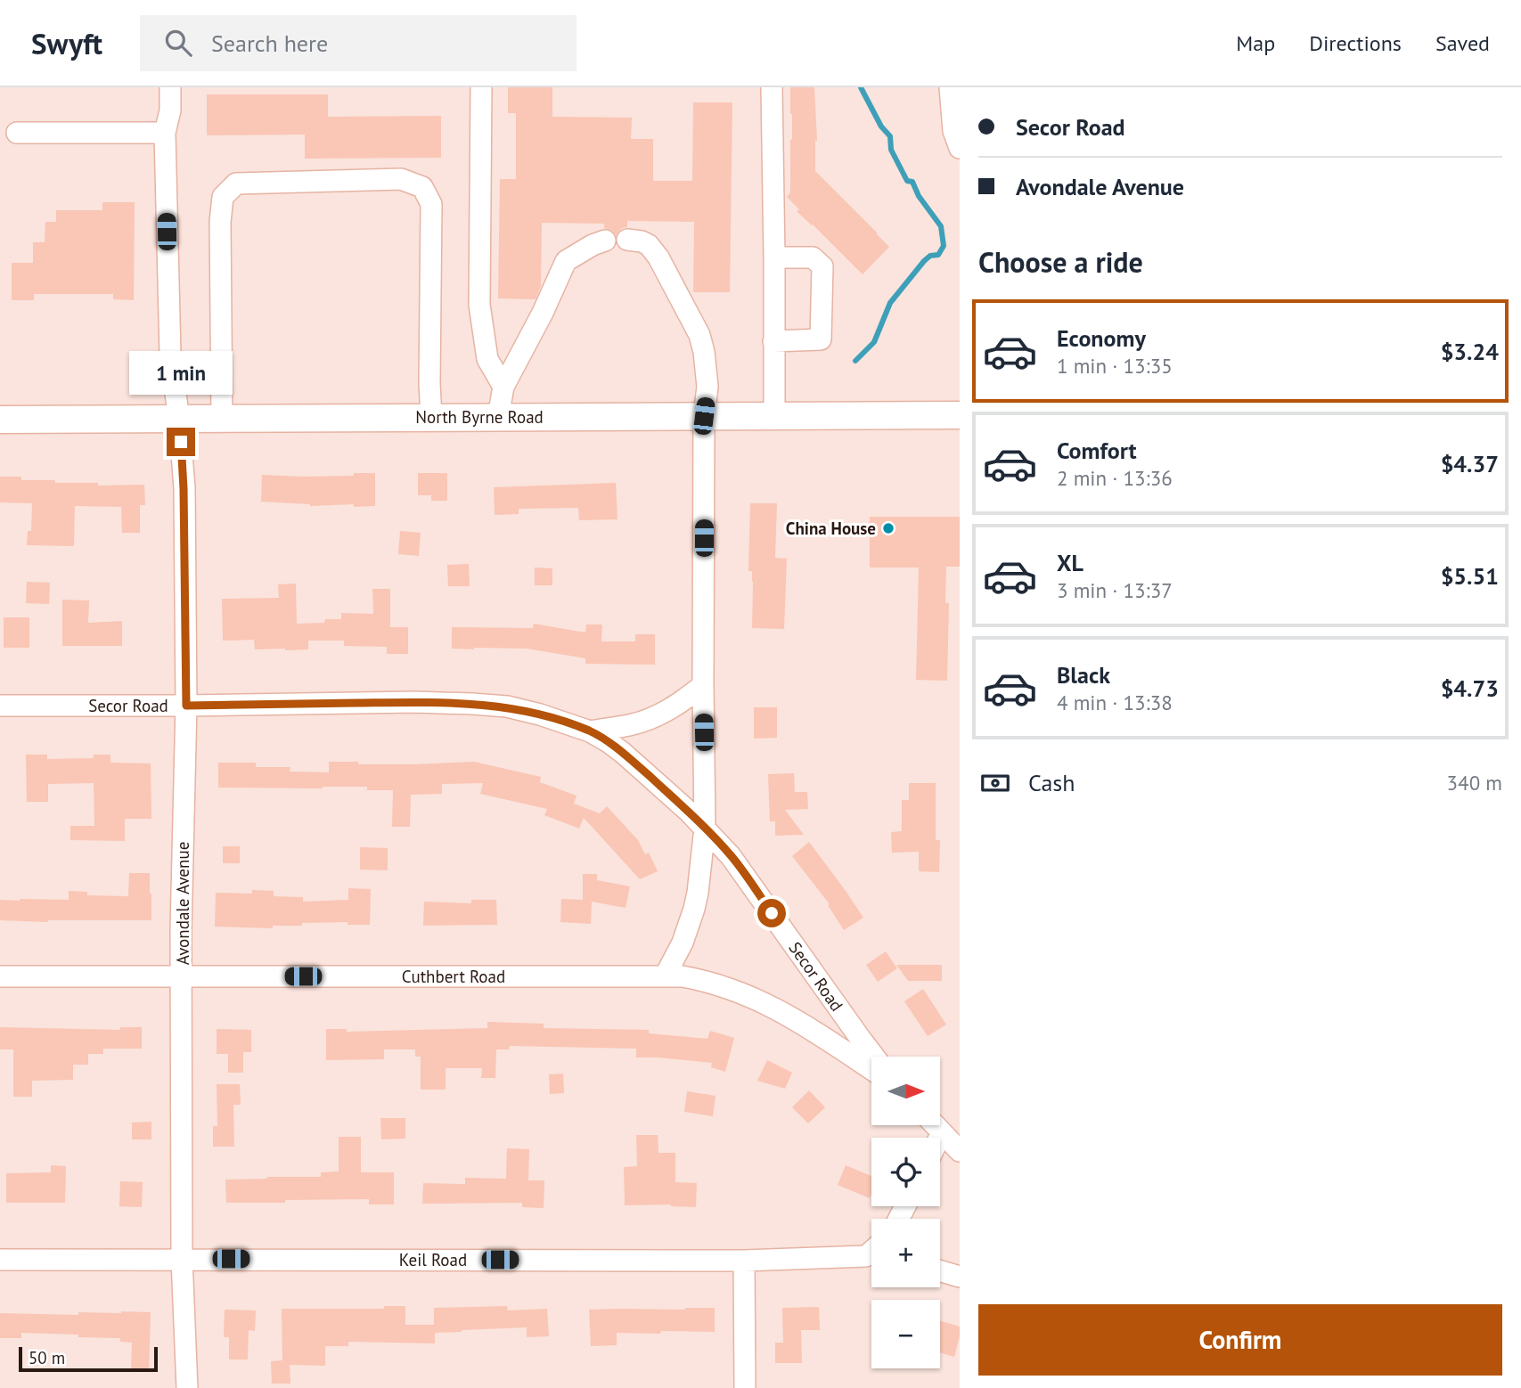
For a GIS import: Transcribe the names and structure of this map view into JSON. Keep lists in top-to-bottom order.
{
  "streets": {
    "main road": ["North Byrne Road"],
    "street": [
      "Secor Road",
      "Avondale Avenue",
      "Cuthbert Road",
      "Keil Road"
    ]
  },
  "crossings": [
    ["North Byrne Road", "Avondale Avenue"],
    ["Secor Road", "Avondale Avenue"],
    ["Avondale Avenue", "Cuthbert Road"],
    ["Avondale Avenue", "Keil Road"]
  ],
  "places": ["China House"],
  "scale_bar": "50 m",
  "north": "right",
  "page": {
    "header": "Swyft",
    "search": "Search here",
    "nav": ["Map", "Directions", "Saved"],
    "banner": ["Secor Road", "Avondale Avenue"],
    "heading": "Choose a ride",
    "list": [
      {
        "name": "Economy",
        "note": "1 min · 13:35",
        "value": "$3.24"
      },
      {
        "name": "Comfort",
        "note": "2 min · 13:36",
        "value": "$4.37"
      },
      {
        "name": "XL",
        "note": "3 min · 13:37",
        "value": "$5.51"
      },
      {
        "name": "Black",
        "note": "4 min · 13:38",
        "value": "$4.73"
      }
    ],
    "bubble": "1 min",
    "pay": ["Cash", "340 m"],
    "map_buttons": ["+", "−"],
    "buttons": "Confirm",
    "scale": "50 m"
  }
}
